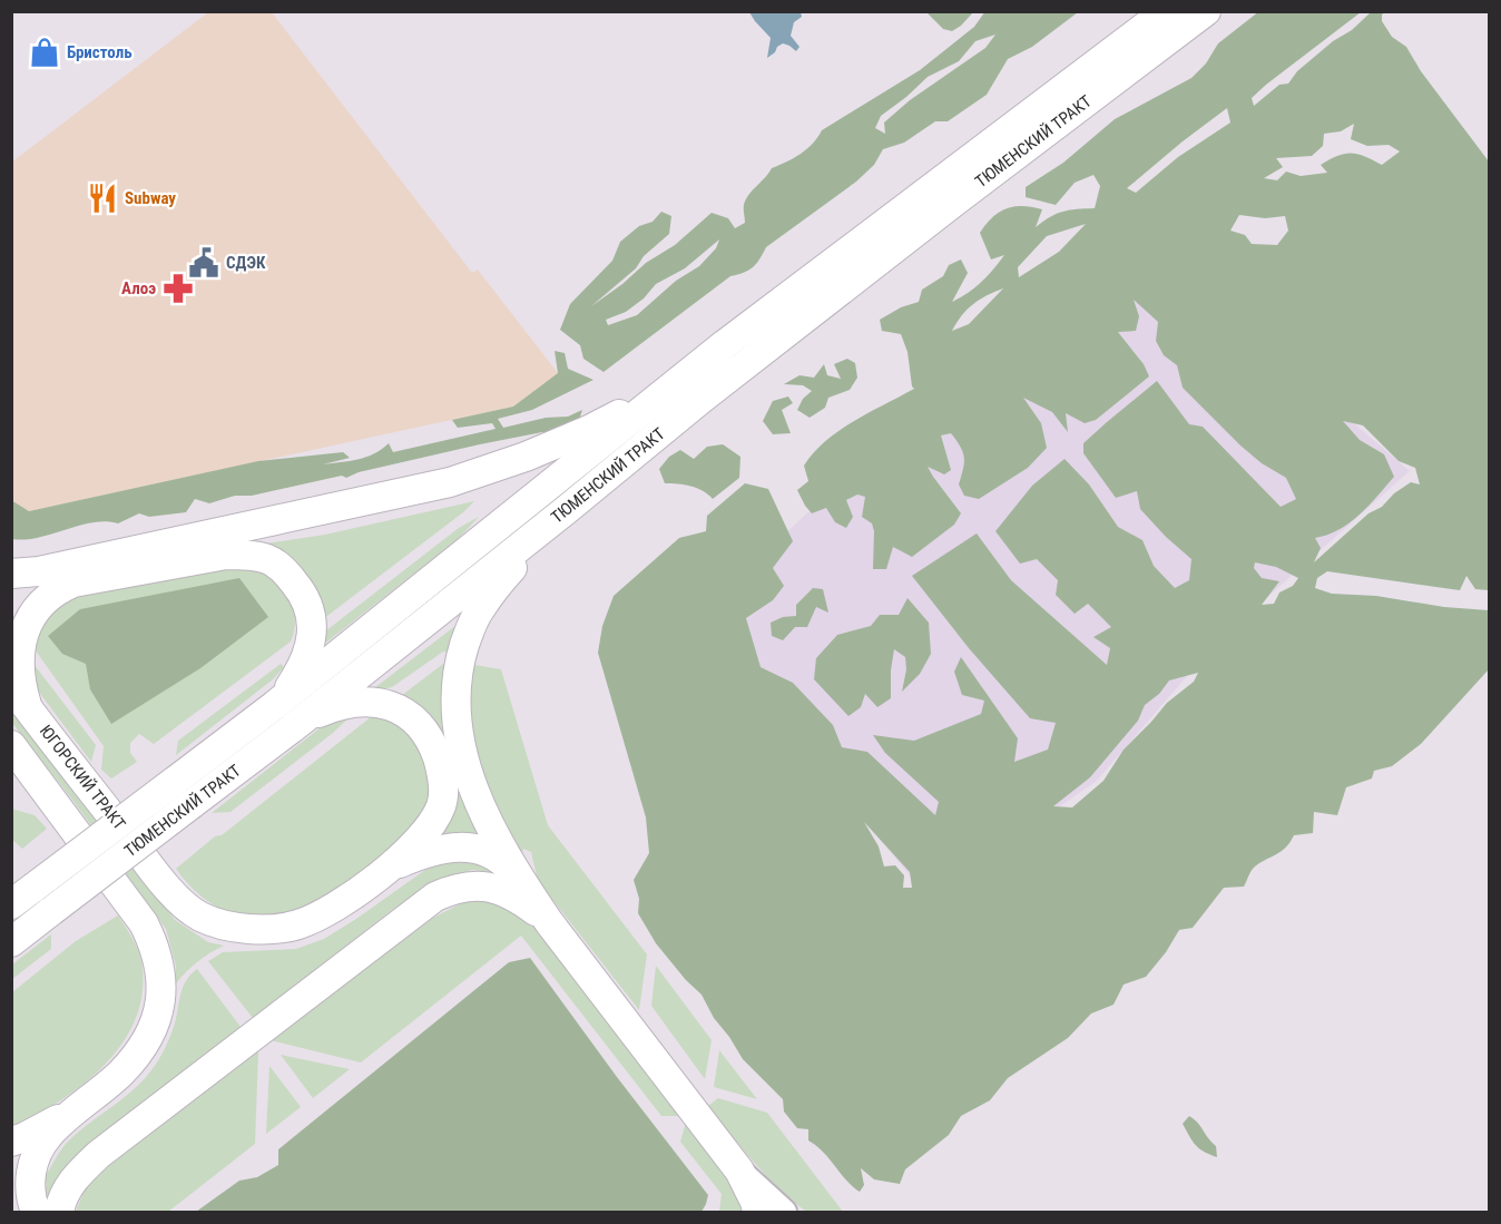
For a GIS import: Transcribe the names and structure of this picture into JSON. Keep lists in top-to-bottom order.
{
  "streets": {
    "main road": ["ТЮМЕНСКИЙ ТРАКТ", "ЮГОРСКИЙ ТРАКТ"]
  },
  "places": {
    "shop": ["Бристоль"],
    "restaurant": ["Subway"],
    "public building": ["СДЭК"],
    "pharmacy": ["Алоэ"]
  }
}
